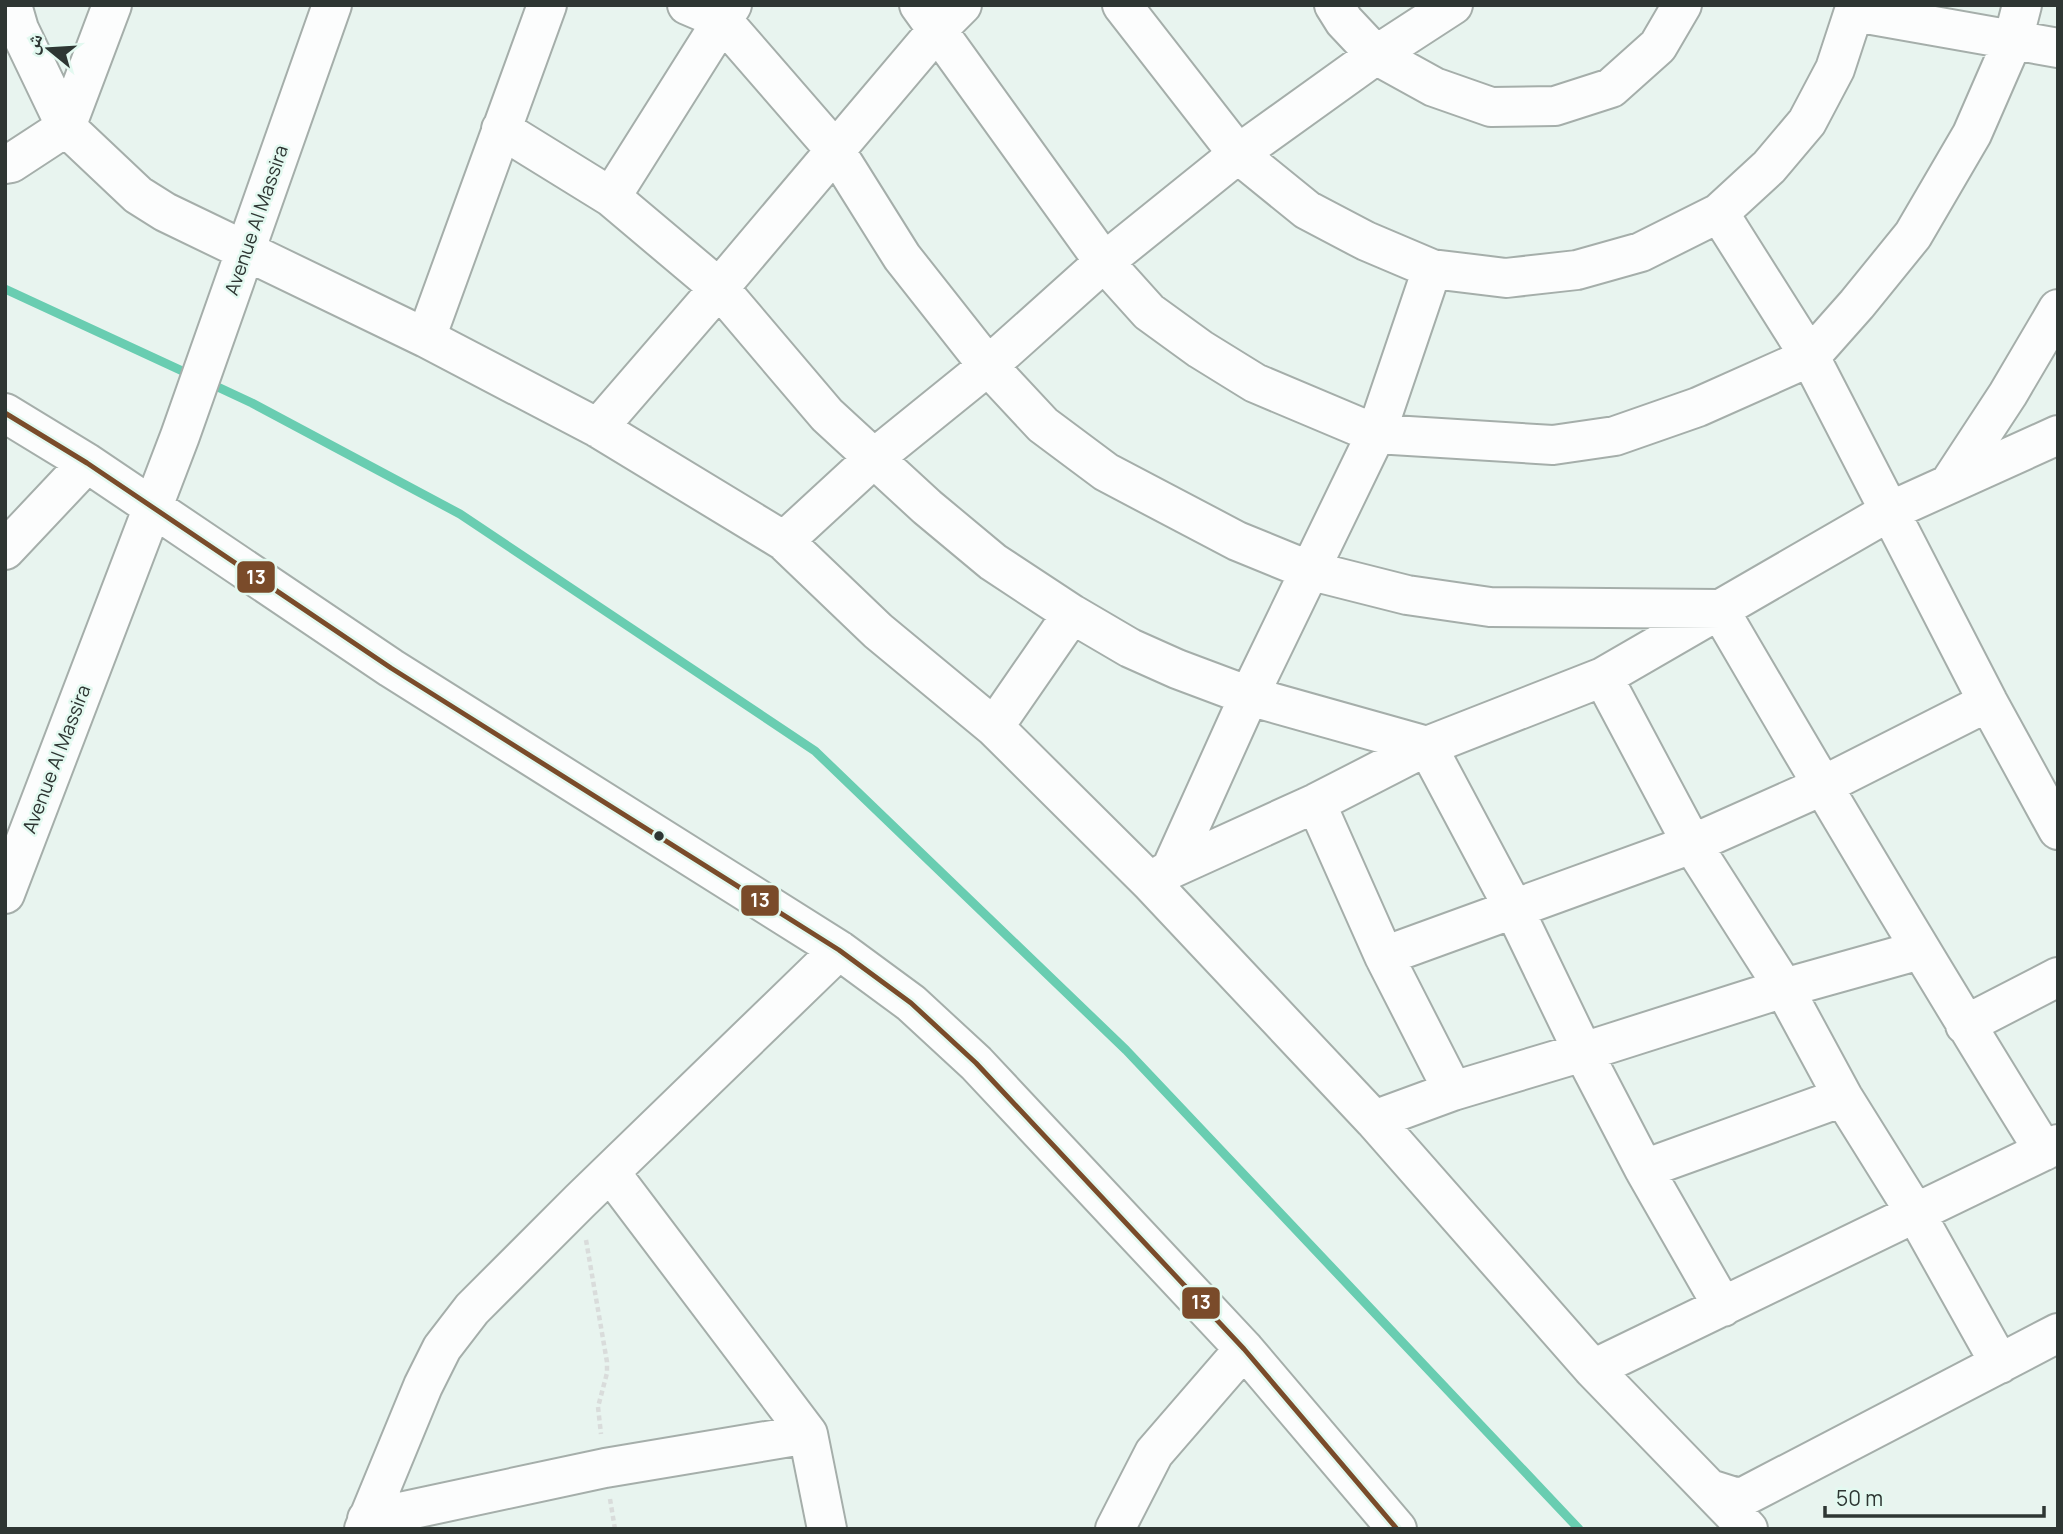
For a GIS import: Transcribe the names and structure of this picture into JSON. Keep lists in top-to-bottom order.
{
  "streets": {
    "street": ["Avenue Al Massira"]
  },
  "lines": ["transit line 13"],
  "scale_bar": "50 m",
  "north": "left"
}
